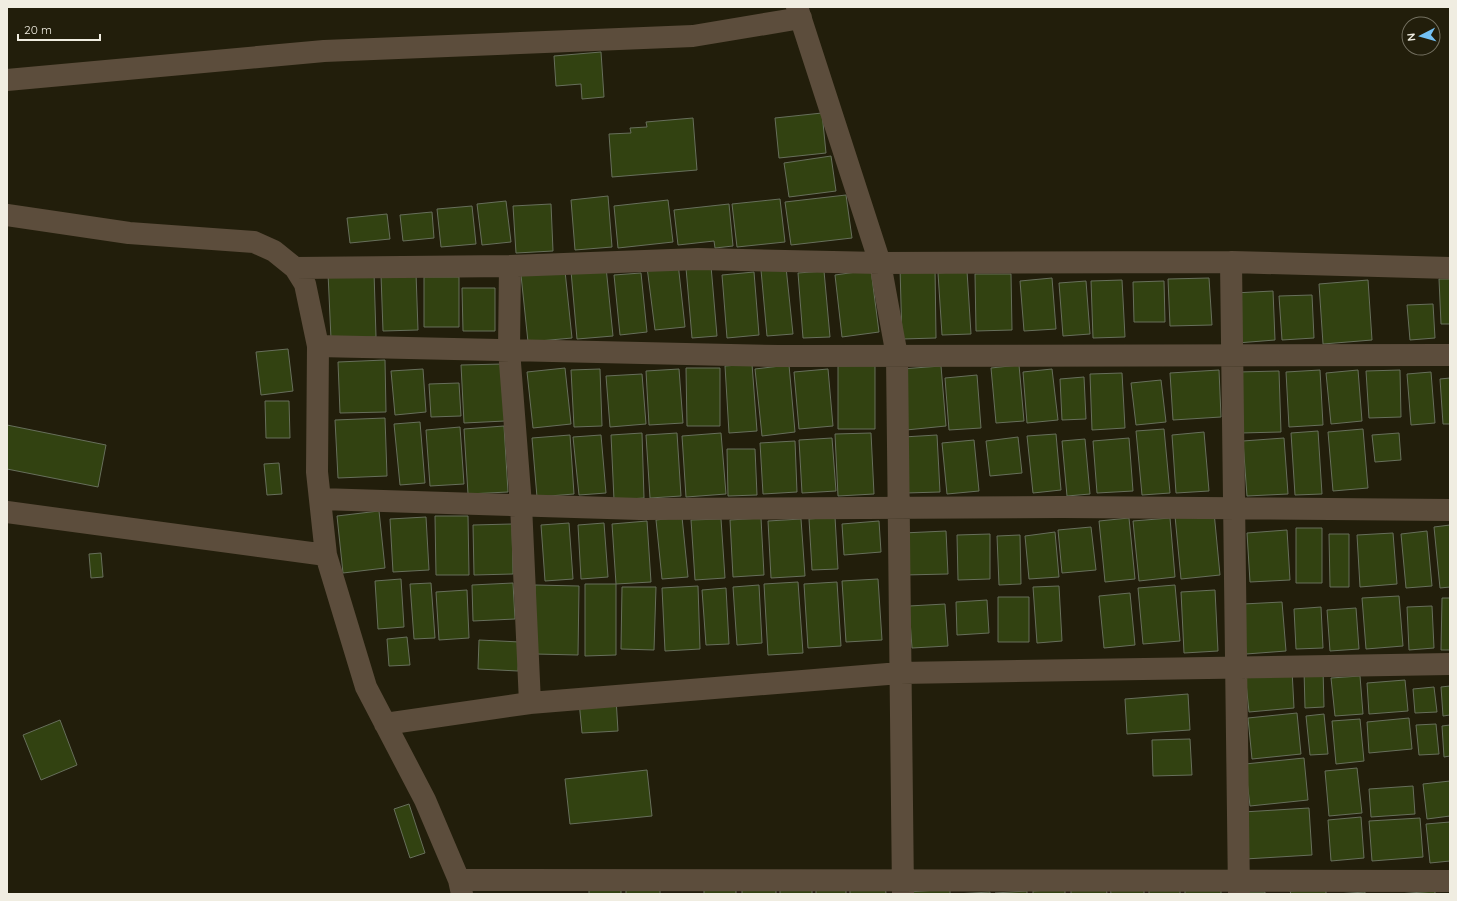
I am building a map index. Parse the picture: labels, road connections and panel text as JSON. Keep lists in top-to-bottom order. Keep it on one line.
{"scale_bar":"20 m","north":"left"}
